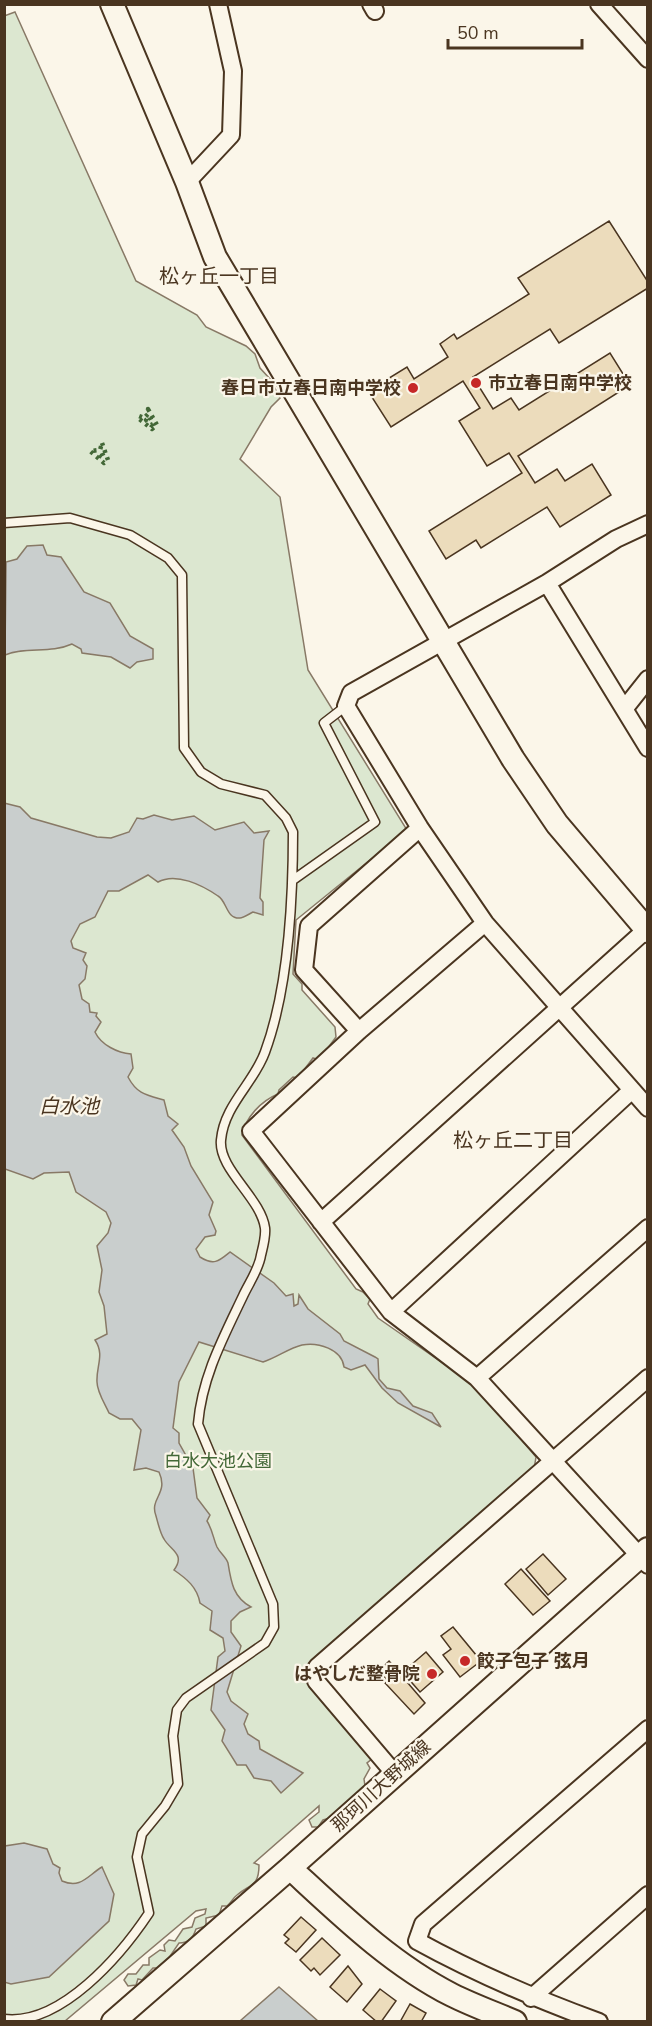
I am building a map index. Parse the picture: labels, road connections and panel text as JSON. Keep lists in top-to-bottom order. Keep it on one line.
{"streets":{"street":["那珂川大野城線"]},"districts":["松ヶ丘一丁目","松ヶ丘二丁目"],"water":["白水池"],"parks":["白水大池公園"],"places":["市立春日南中学校","春日市立春日南中学校","餃子包子 弦月","はやしだ整骨院"],"scale_bar":"50 m"}
